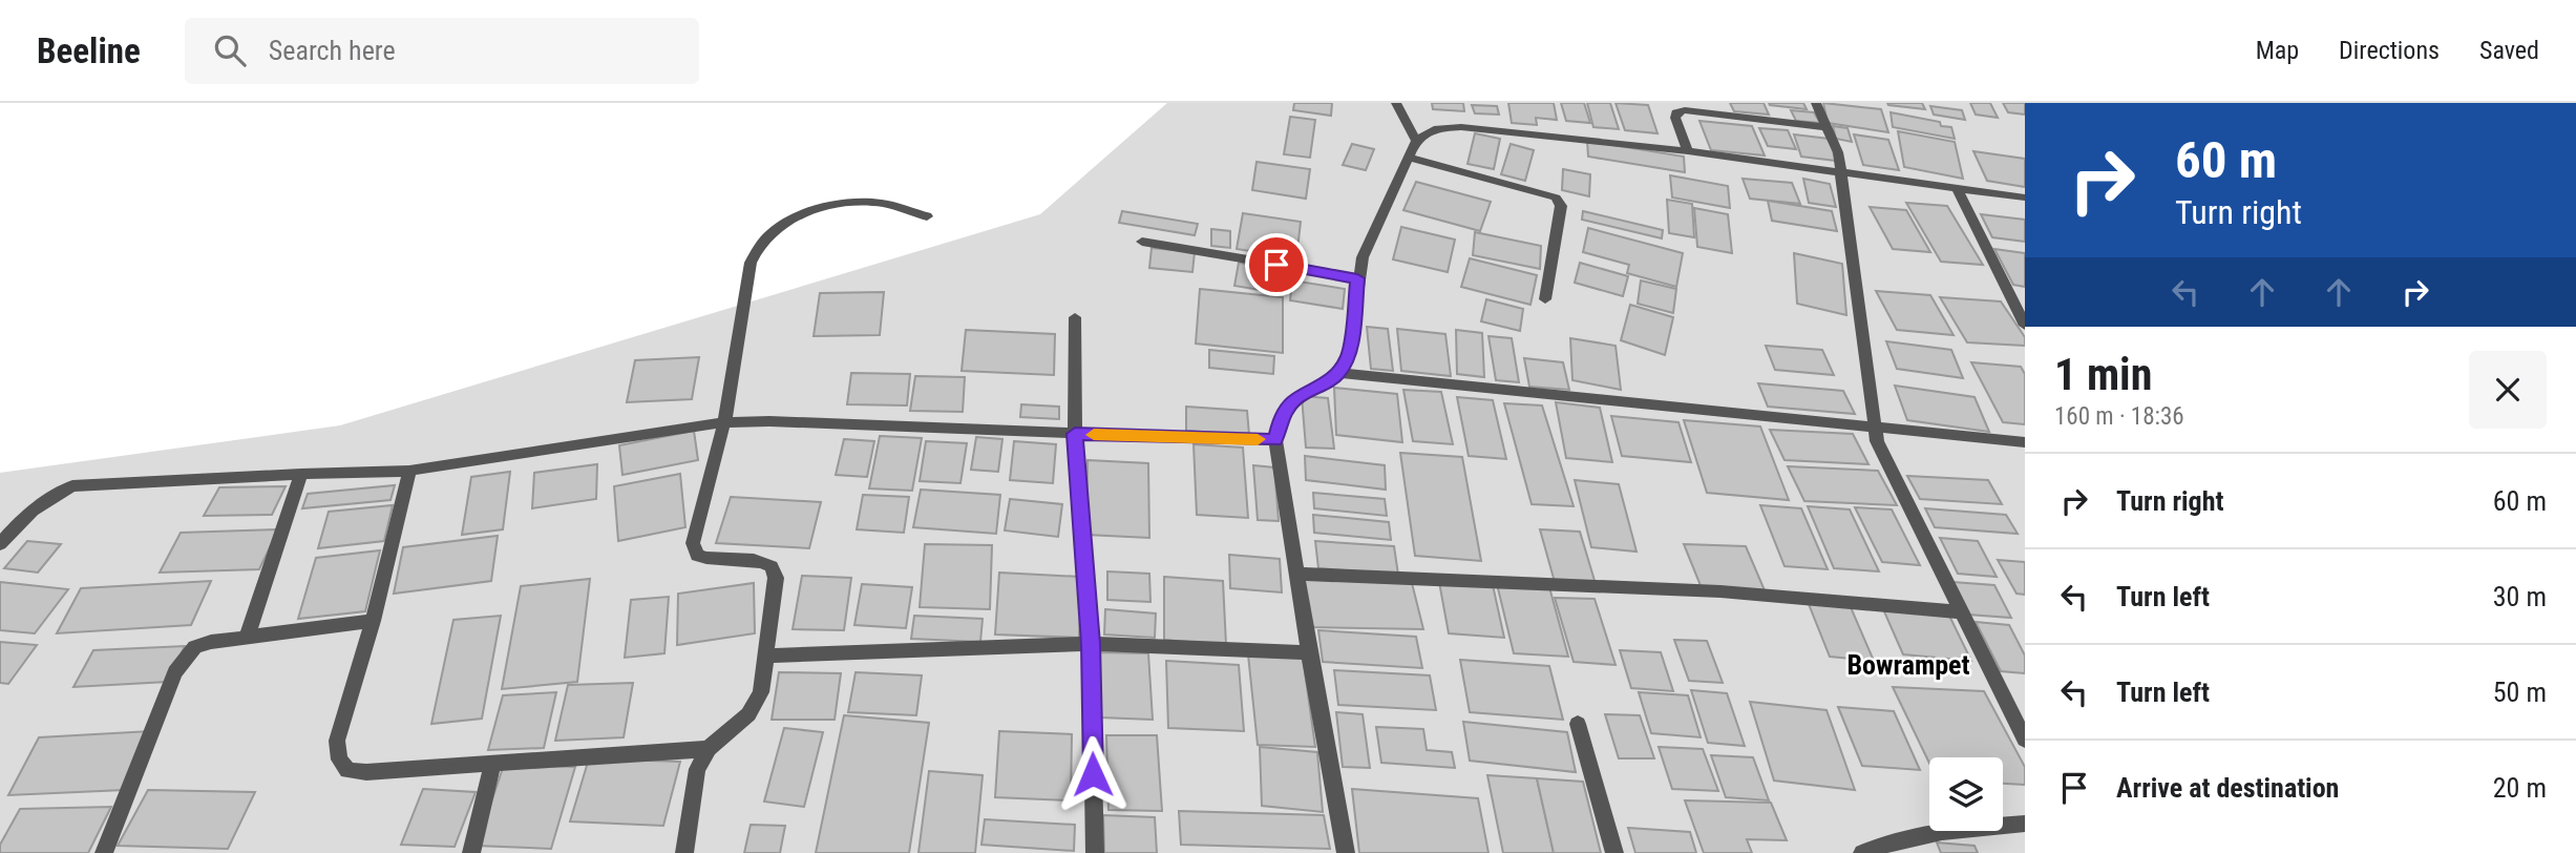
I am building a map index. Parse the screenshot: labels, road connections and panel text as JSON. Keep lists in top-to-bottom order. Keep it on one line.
{"districts":["Bowrampet"],"page":{"header":"Beeline","search":"Search here","nav":["Map","Directions","Saved"],"turn":["60 m","Turn right"],"heading":["1 min","160 m · 18:36"],"list":[{"name":"Turn right","value":"60 m"},{"name":"Turn left","value":"30 m"},{"name":"Turn left","value":"50 m"},{"name":"Arrive at destination","value":"20 m"}]}}
